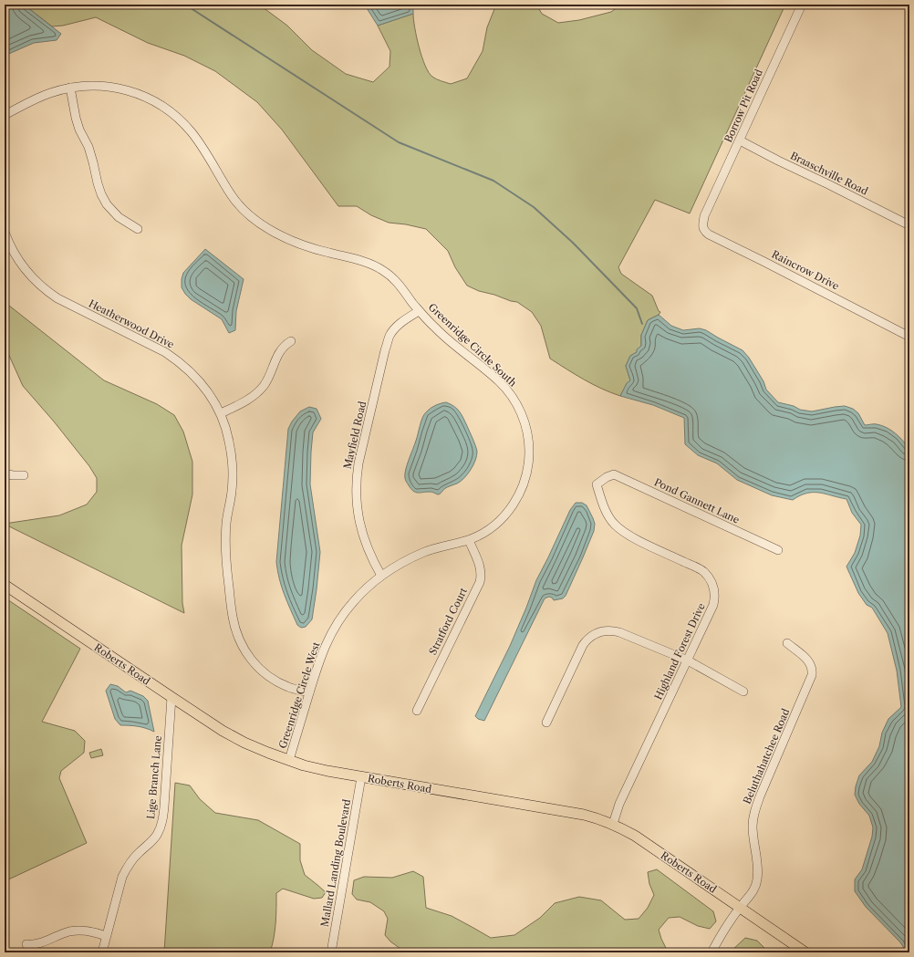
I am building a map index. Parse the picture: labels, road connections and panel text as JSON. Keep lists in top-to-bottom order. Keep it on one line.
{"streets":{"main road":["Roberts Road"],"street":["Borrow Pit Road","Braaschville Road","Raincrow Drive","Heatherwood Drive","Greenridge Circle South","Mayfield Road","Pond Gannett Lane","Stratford Court","Highland Forest Drive","Greenridge Circle West","Beluthahatchee Road","Lige Branch Lane","Mallard Landing Boulevard"]},"crossings":[["Borrow Pit Road","Braaschville Road"],["Borrow Pit Road","Raincrow Drive"],["Heatherwood Drive","Greenridge Circle West"],["Greenridge Circle South","Mayfield Road"],["Greenridge Circle South","Stratford Court"],["Greenridge Circle South","Greenridge Circle West"],["Mayfield Road","Greenridge Circle West"],["Pond Gannett Lane","Highland Forest Drive"],["Stratford Court","Greenridge Circle West"],["Highland Forest Drive","Roberts Road"],["Roberts Road","Greenridge Circle West"],["Roberts Road","Beluthahatchee Road"],["Roberts Road","Lige Branch Lane"],["Roberts Road","Mallard Landing Boulevard"]]}
